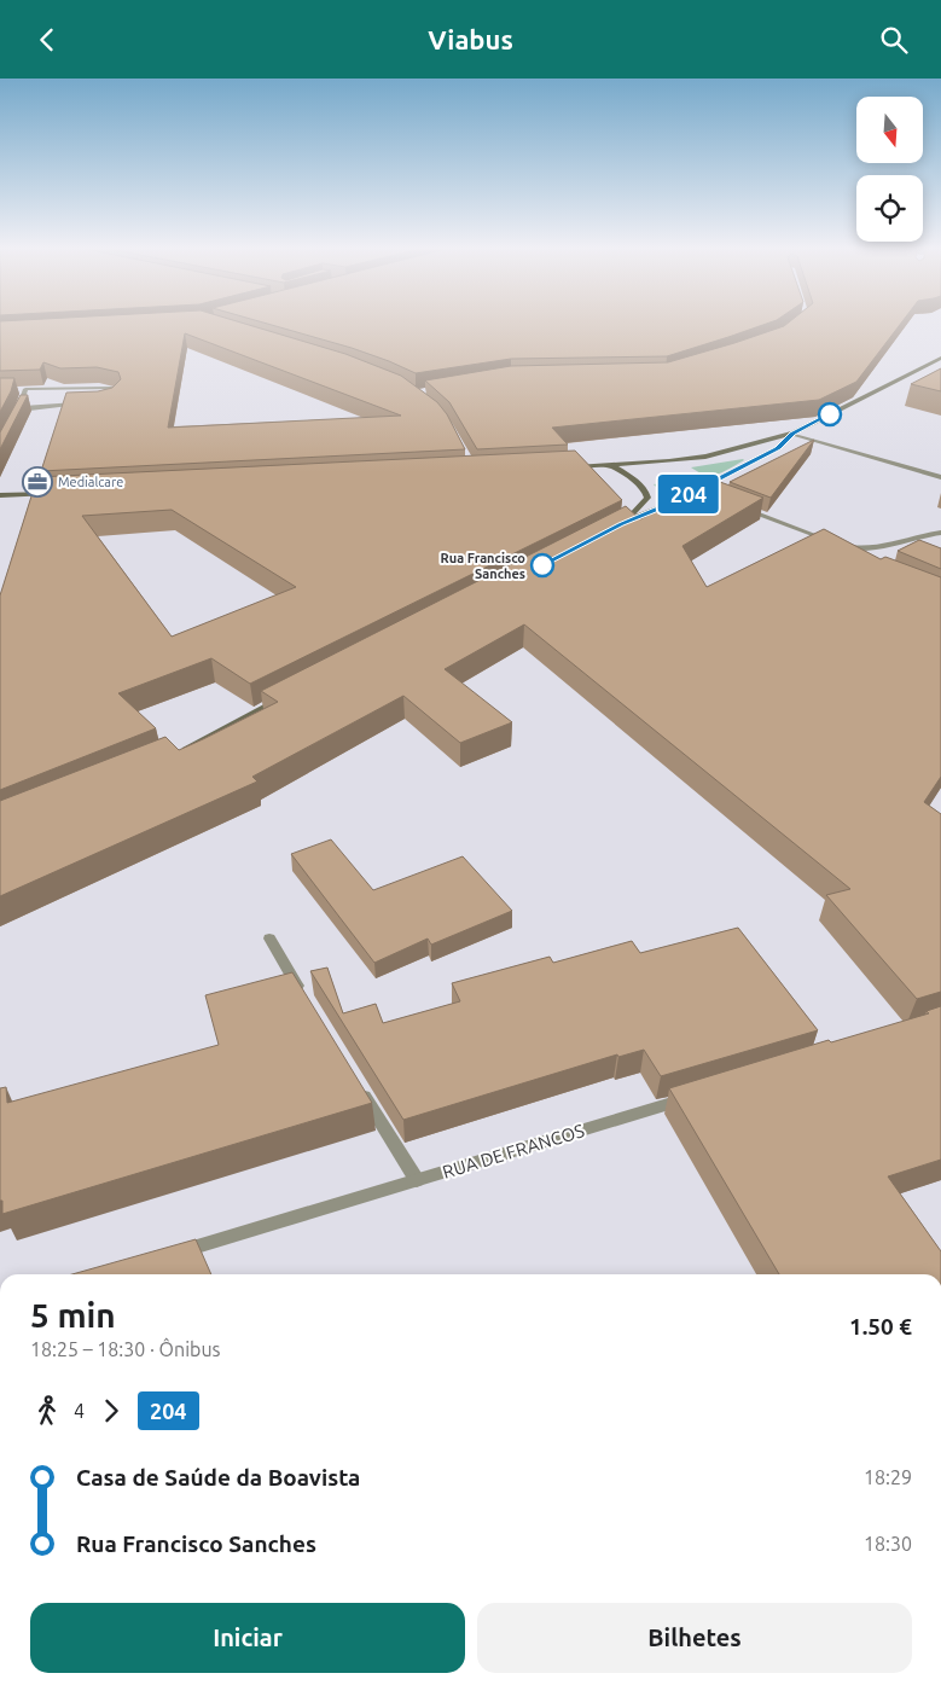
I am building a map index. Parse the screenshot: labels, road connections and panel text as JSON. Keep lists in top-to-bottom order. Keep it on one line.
{"streets":{"street":["RUA DE FRANCOS"]},"places":{"office":["Medialcare"],"other":["Rua Francisco Sanches"]},"lines":["bus line 204"],"north":"bottom","page":{"header":"Viabus","on_map":"204","heading":["5 min","18:25 – 18:30 · Ônibus","1.50 €"],"legs":["4","204"],"list":[{"name":"Casa de Saúde da Boavista","value":"18:29"},{"name":"Rua Francisco Sanches","value":"18:30"}],"buttons":["Iniciar","Bilhetes"]}}
